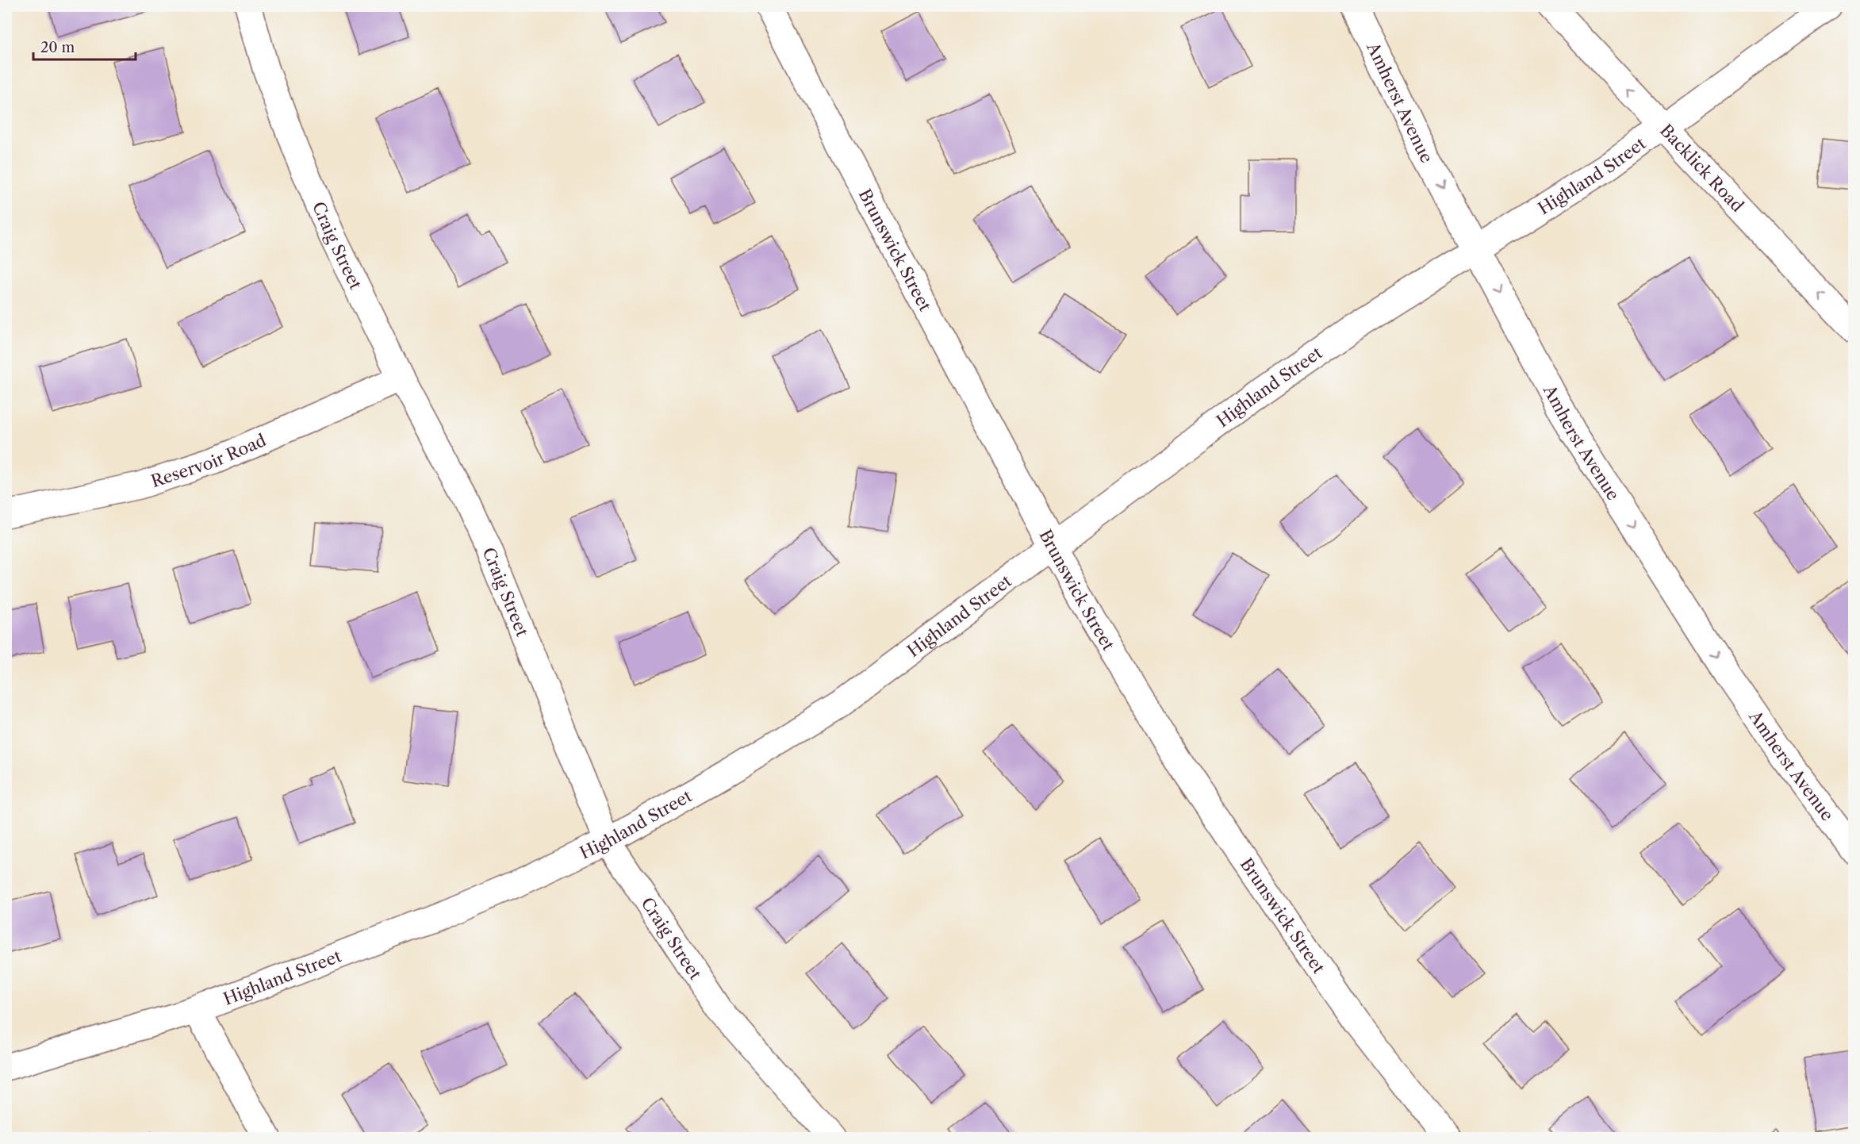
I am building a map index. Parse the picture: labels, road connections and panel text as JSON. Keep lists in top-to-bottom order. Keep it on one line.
{"streets":{"street":["Amherst Avenue","Backlick Road","Highland Street","Craig Street","Brunswick Street","Reservoir Road"]},"crossings":[["Amherst Avenue","Highland Street"],["Backlick Road","Highland Street"],["Highland Street","Craig Street"],["Highland Street","Brunswick Street"],["Craig Street","Reservoir Road"]],"one_way":["Amherst Avenue","Backlick Road"],"scale_bar":"20 m"}
